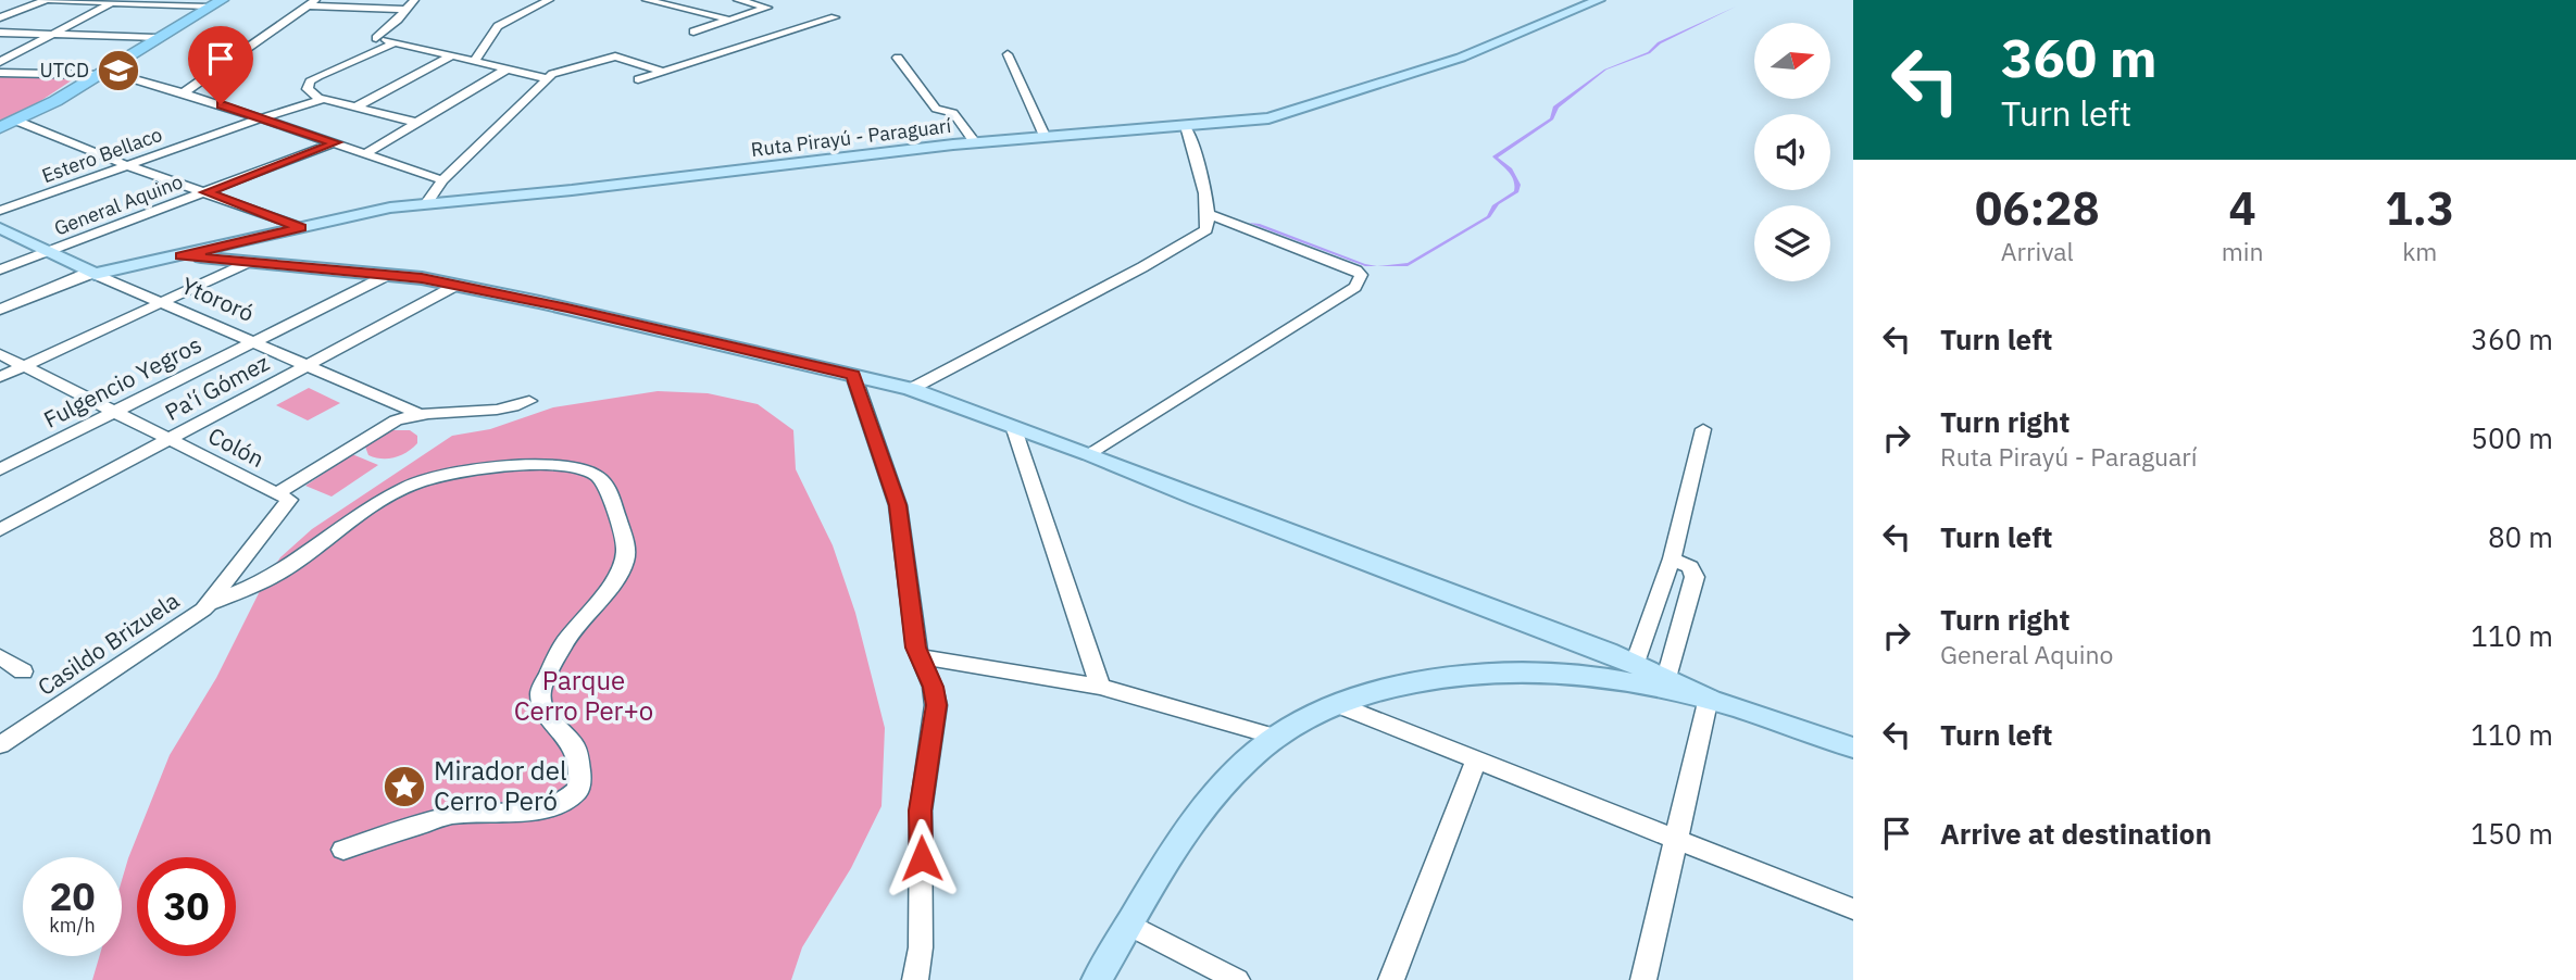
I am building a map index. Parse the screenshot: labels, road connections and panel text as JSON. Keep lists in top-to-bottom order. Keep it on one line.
{"streets":{"main road":["Ruta Pirayú - Paraguarí","Ytororó"],"street":["Estero Bellaco","General Aquino","Fulgencio Yegros","Pa'í Gómez","Colón","Casildo Brizuela"]},"crossings":[["Ruta Pirayú - Paraguarí","Ytororó"],["General Aquino","Ytororó"],["Ytororó","Fulgencio Yegros"],["Ytororó","Pa'í Gómez"],["Ytororó","Casildo Brizuela"],["Fulgencio Yegros","Colón"],["Pa'í Gómez","Colón"],["Colón","Casildo Brizuela"]],"parks":["Parque Cerro Per+o"],"places":{"school or university":["UTCD"],"place":["Mirador del Cerro Peró"]},"north":"right","page":{"turn":["360 m","Turn left"],"eta":["06:28","Arrival","4","min","1.3","km"],"list":[{"name":"Turn left","value":"360 m"},{"name":"Turn right","note":"Ruta Pirayú - Paraguarí","value":"500 m"},{"name":"Turn left","value":"80 m"},{"name":"Turn right","note":"General Aquino","value":"110 m"},{"name":"Turn left","value":"110 m"},{"name":"Arrive at destination","value":"150 m"}],"speed":"20 km/h","limit":"30"}}
